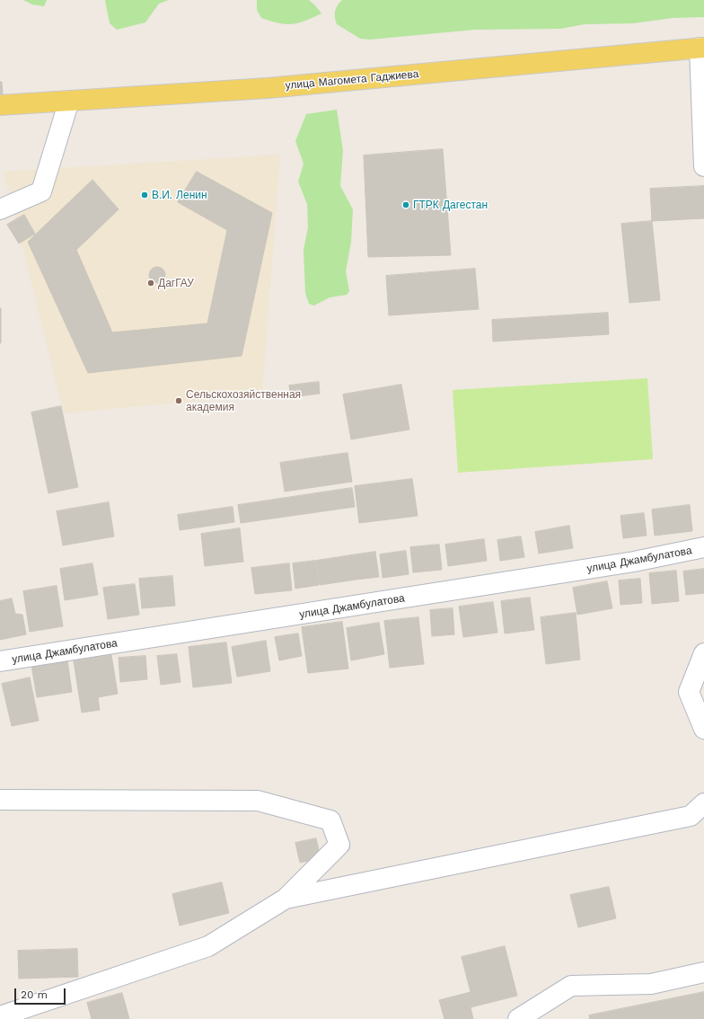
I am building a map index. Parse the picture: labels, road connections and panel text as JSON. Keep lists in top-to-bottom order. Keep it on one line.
{"streets":{"main road":["улица Магомета Гаджиева"],"street":["улица Джамбулатова"]},"places":["В.И. Ленин","ГТРК Дагестан","ДагГАУ","Сельскохозяйственная академия"],"scale_bar":"20 m"}
